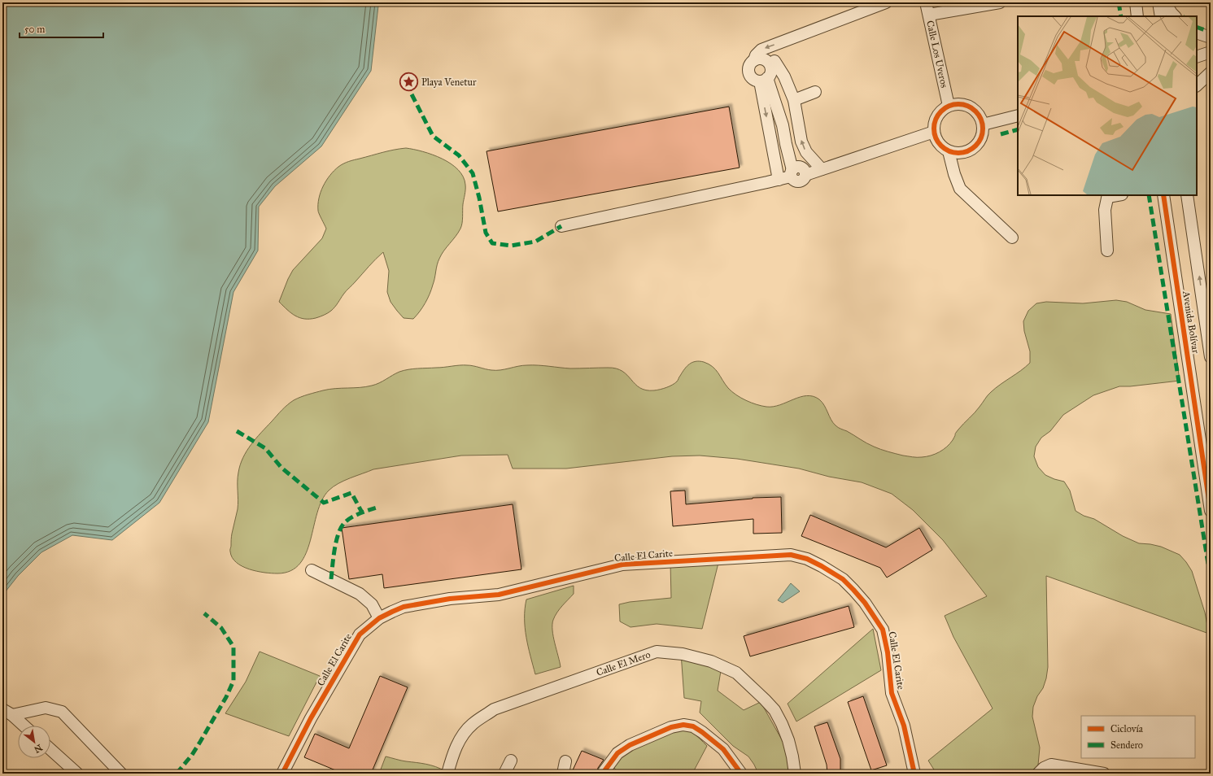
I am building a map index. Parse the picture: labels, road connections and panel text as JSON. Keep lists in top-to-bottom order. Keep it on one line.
{"streets":{"street":["Calle Los Uveros","Avenida Bolívar","Calle El Carite","Calle El Mero"]},"places":{"place":["Playa Venetur"]},"legend":["Ciclovía","Sendero"],"scale_bar":"50 m","north":"bottom right"}
